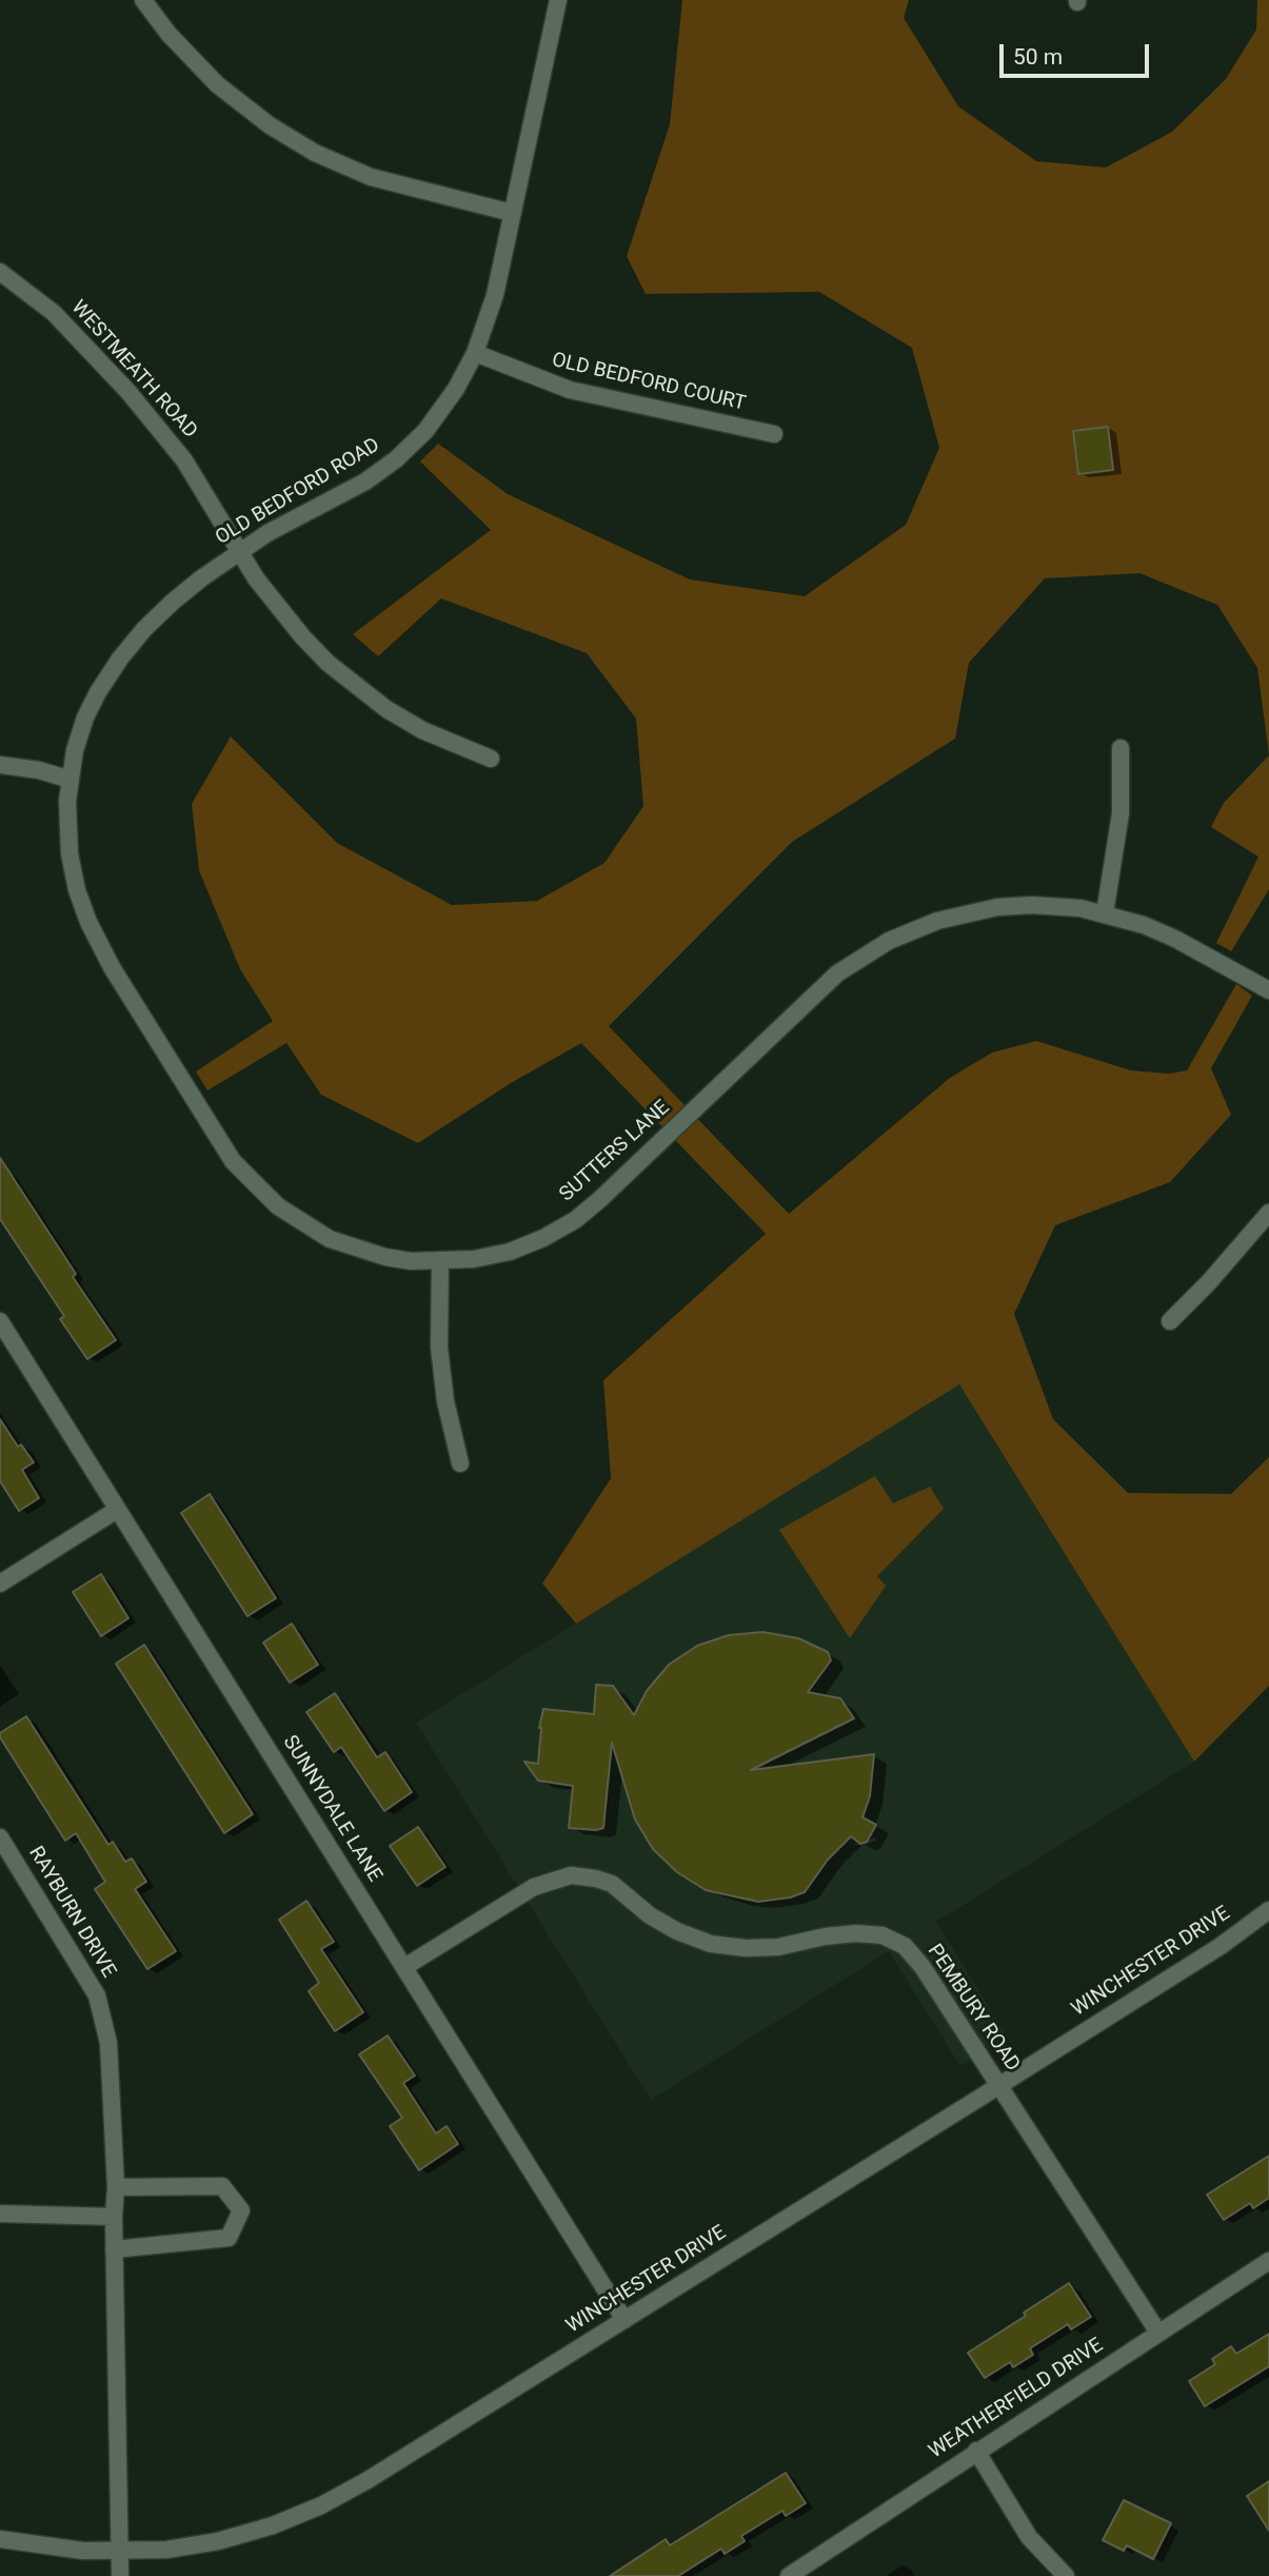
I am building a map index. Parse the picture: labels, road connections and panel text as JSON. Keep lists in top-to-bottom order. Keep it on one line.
{"streets":{"street":["WESTMEATH ROAD","OLD BEDFORD COURT","OLD BEDFORD ROAD","SUTTERS LANE","SUNNYDALE LANE","RAYBURN DRIVE","WINCHESTER DRIVE","PEMBURY ROAD","WEATHERFIELD DRIVE"]},"crossings":[["WESTMEATH ROAD","OLD BEDFORD ROAD"],["OLD BEDFORD COURT","OLD BEDFORD ROAD"],["OLD BEDFORD ROAD","SUTTERS LANE"],["SUNNYDALE LANE","WINCHESTER DRIVE"],["SUNNYDALE LANE","PEMBURY ROAD"],["RAYBURN DRIVE","WINCHESTER DRIVE"],["WINCHESTER DRIVE","PEMBURY ROAD"],["PEMBURY ROAD","WEATHERFIELD DRIVE"]],"scale_bar":"50 m"}
